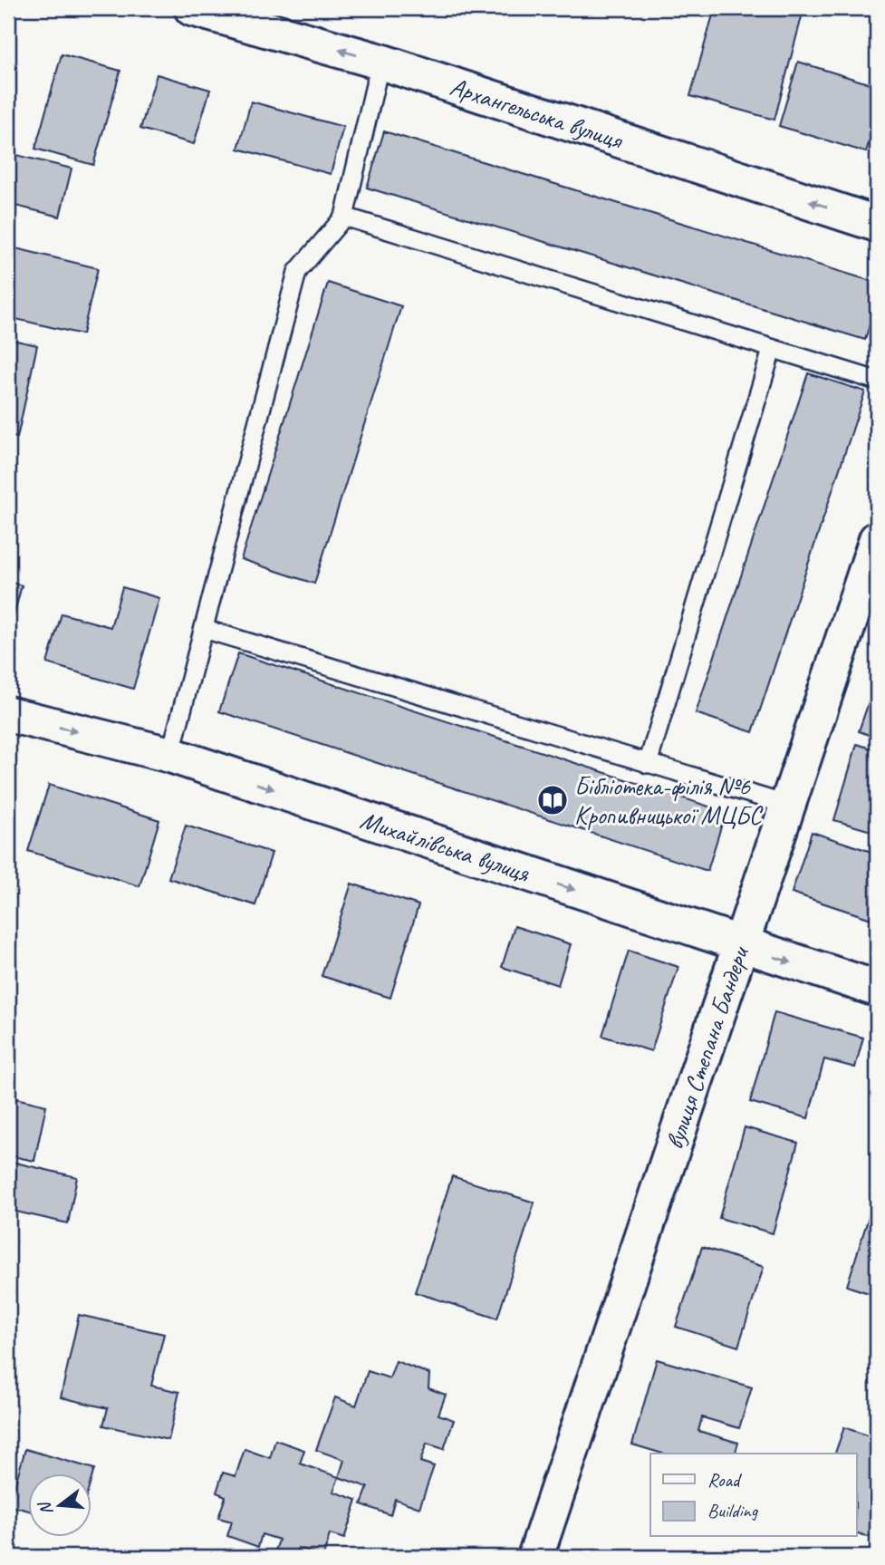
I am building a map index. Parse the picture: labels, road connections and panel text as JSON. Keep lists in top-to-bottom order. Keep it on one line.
{"streets":{"street":["Архангельська вулиця","Михайлівська вулиця","вулиця Степана Бандери"]},"crossings":[["Михайлівська вулиця","вулиця Степана Бандери"]],"one_way":["Архангельська вулиця","Михайлівська вулиця"],"places":{"library":["Бібліотека-філія №6 Кропивницької МЦБС"]},"legend":["Road","Building"],"north":"left"}
